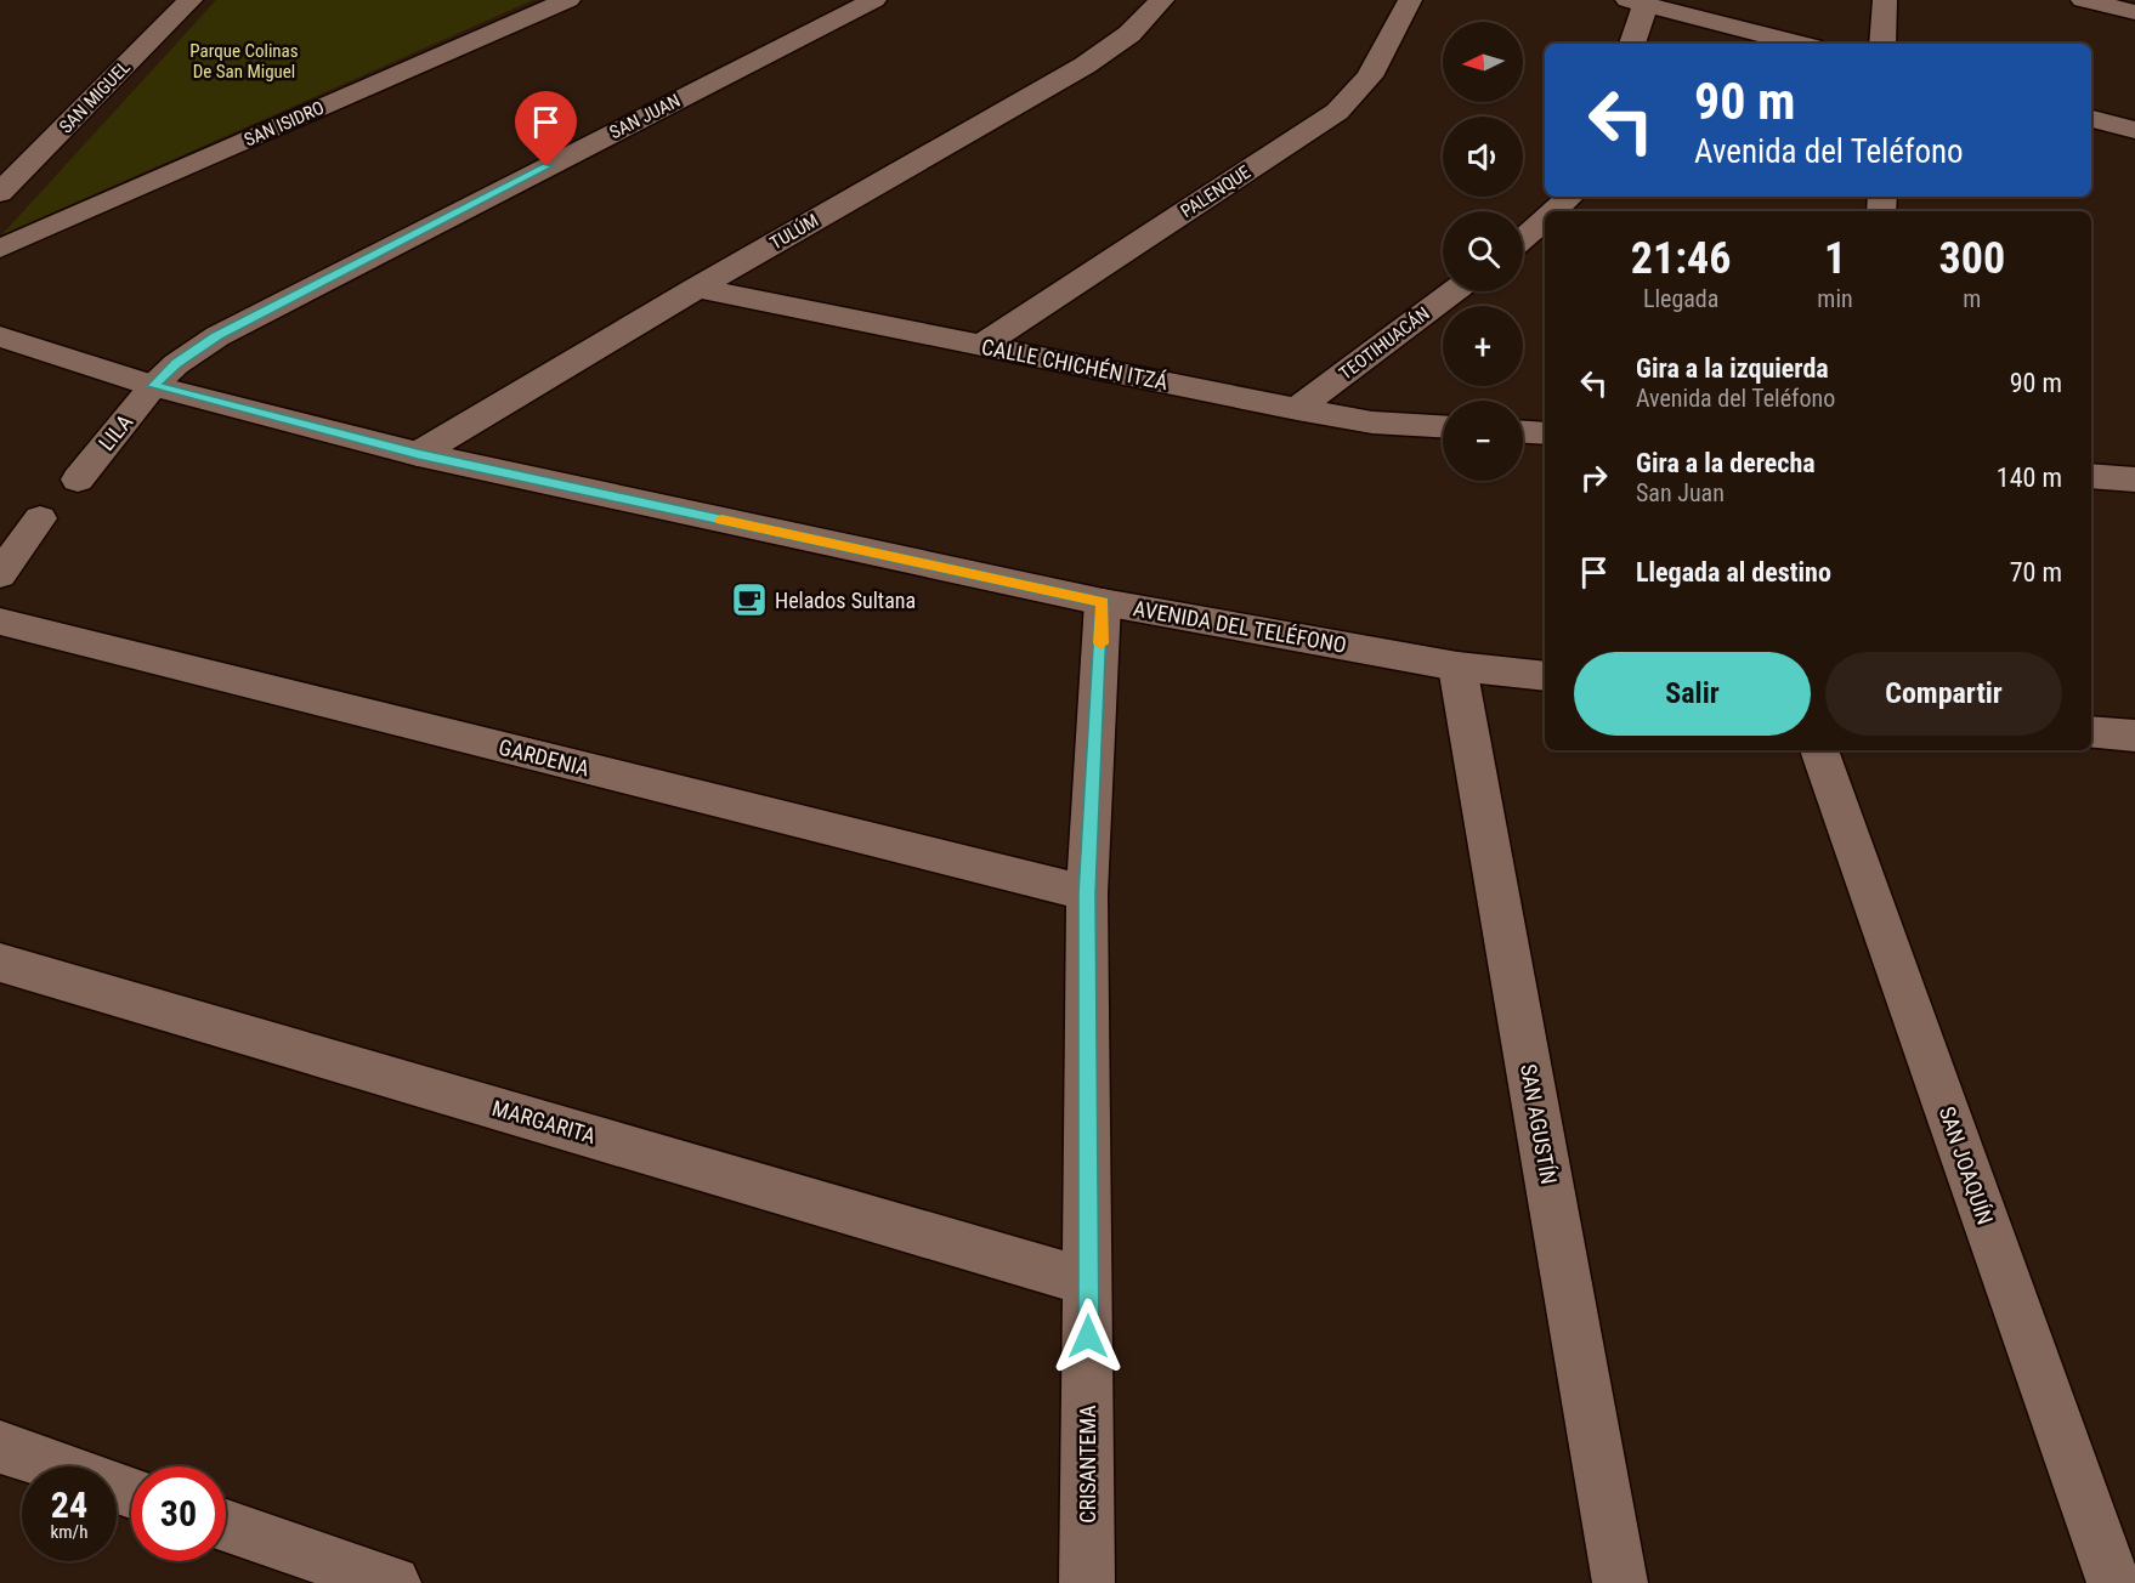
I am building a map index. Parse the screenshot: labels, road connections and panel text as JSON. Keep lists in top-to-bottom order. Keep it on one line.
{"streets":{"street":["SAN MIGUEL","SAN JUAN","SAN ISIDRO","PALENQUE","TULÚM","TEOTIHUACÁN","CALLE CHICHÉN ITZÁ","LILA","AVENIDA DEL TELÉFONO","GARDENIA","MARGARITA","SAN AGUSTÍN","SAN JOAQUÍN","CRISANTEMA"]},"crossings":[["SAN JUAN","LILA"],["SAN JUAN","AVENIDA DEL TELÉFONO"],["PALENQUE","CALLE CHICHÉN ITZÁ"],["TULÚM","CALLE CHICHÉN ITZÁ"],["TULÚM","AVENIDA DEL TELÉFONO"],["TEOTIHUACÁN","CALLE CHICHÉN ITZÁ"],["LILA","AVENIDA DEL TELÉFONO"],["AVENIDA DEL TELÉFONO","SAN AGUSTÍN"],["AVENIDA DEL TELÉFONO","CRISANTEMA"],["GARDENIA","CRISANTEMA"],["MARGARITA","CRISANTEMA"]],"parks":["Parque Colinas De San Miguel"],"places":{"cafe":["Helados Sultana"]},"north":"left","page":{"map_buttons":["+","−"],"turn":["90 m","Avenida del Teléfono"],"eta":["21:46","Llegada","1","min","300","m"],"list":[{"name":"Gira a la izquierda","note":"Avenida del Teléfono","value":"90 m"},{"name":"Gira a la derecha","note":"San Juan","value":"140 m"},{"name":"Llegada al destino","value":"70 m"}],"buttons":["Salir","Compartir"],"speed":"24 km/h","limit":"30"}}
